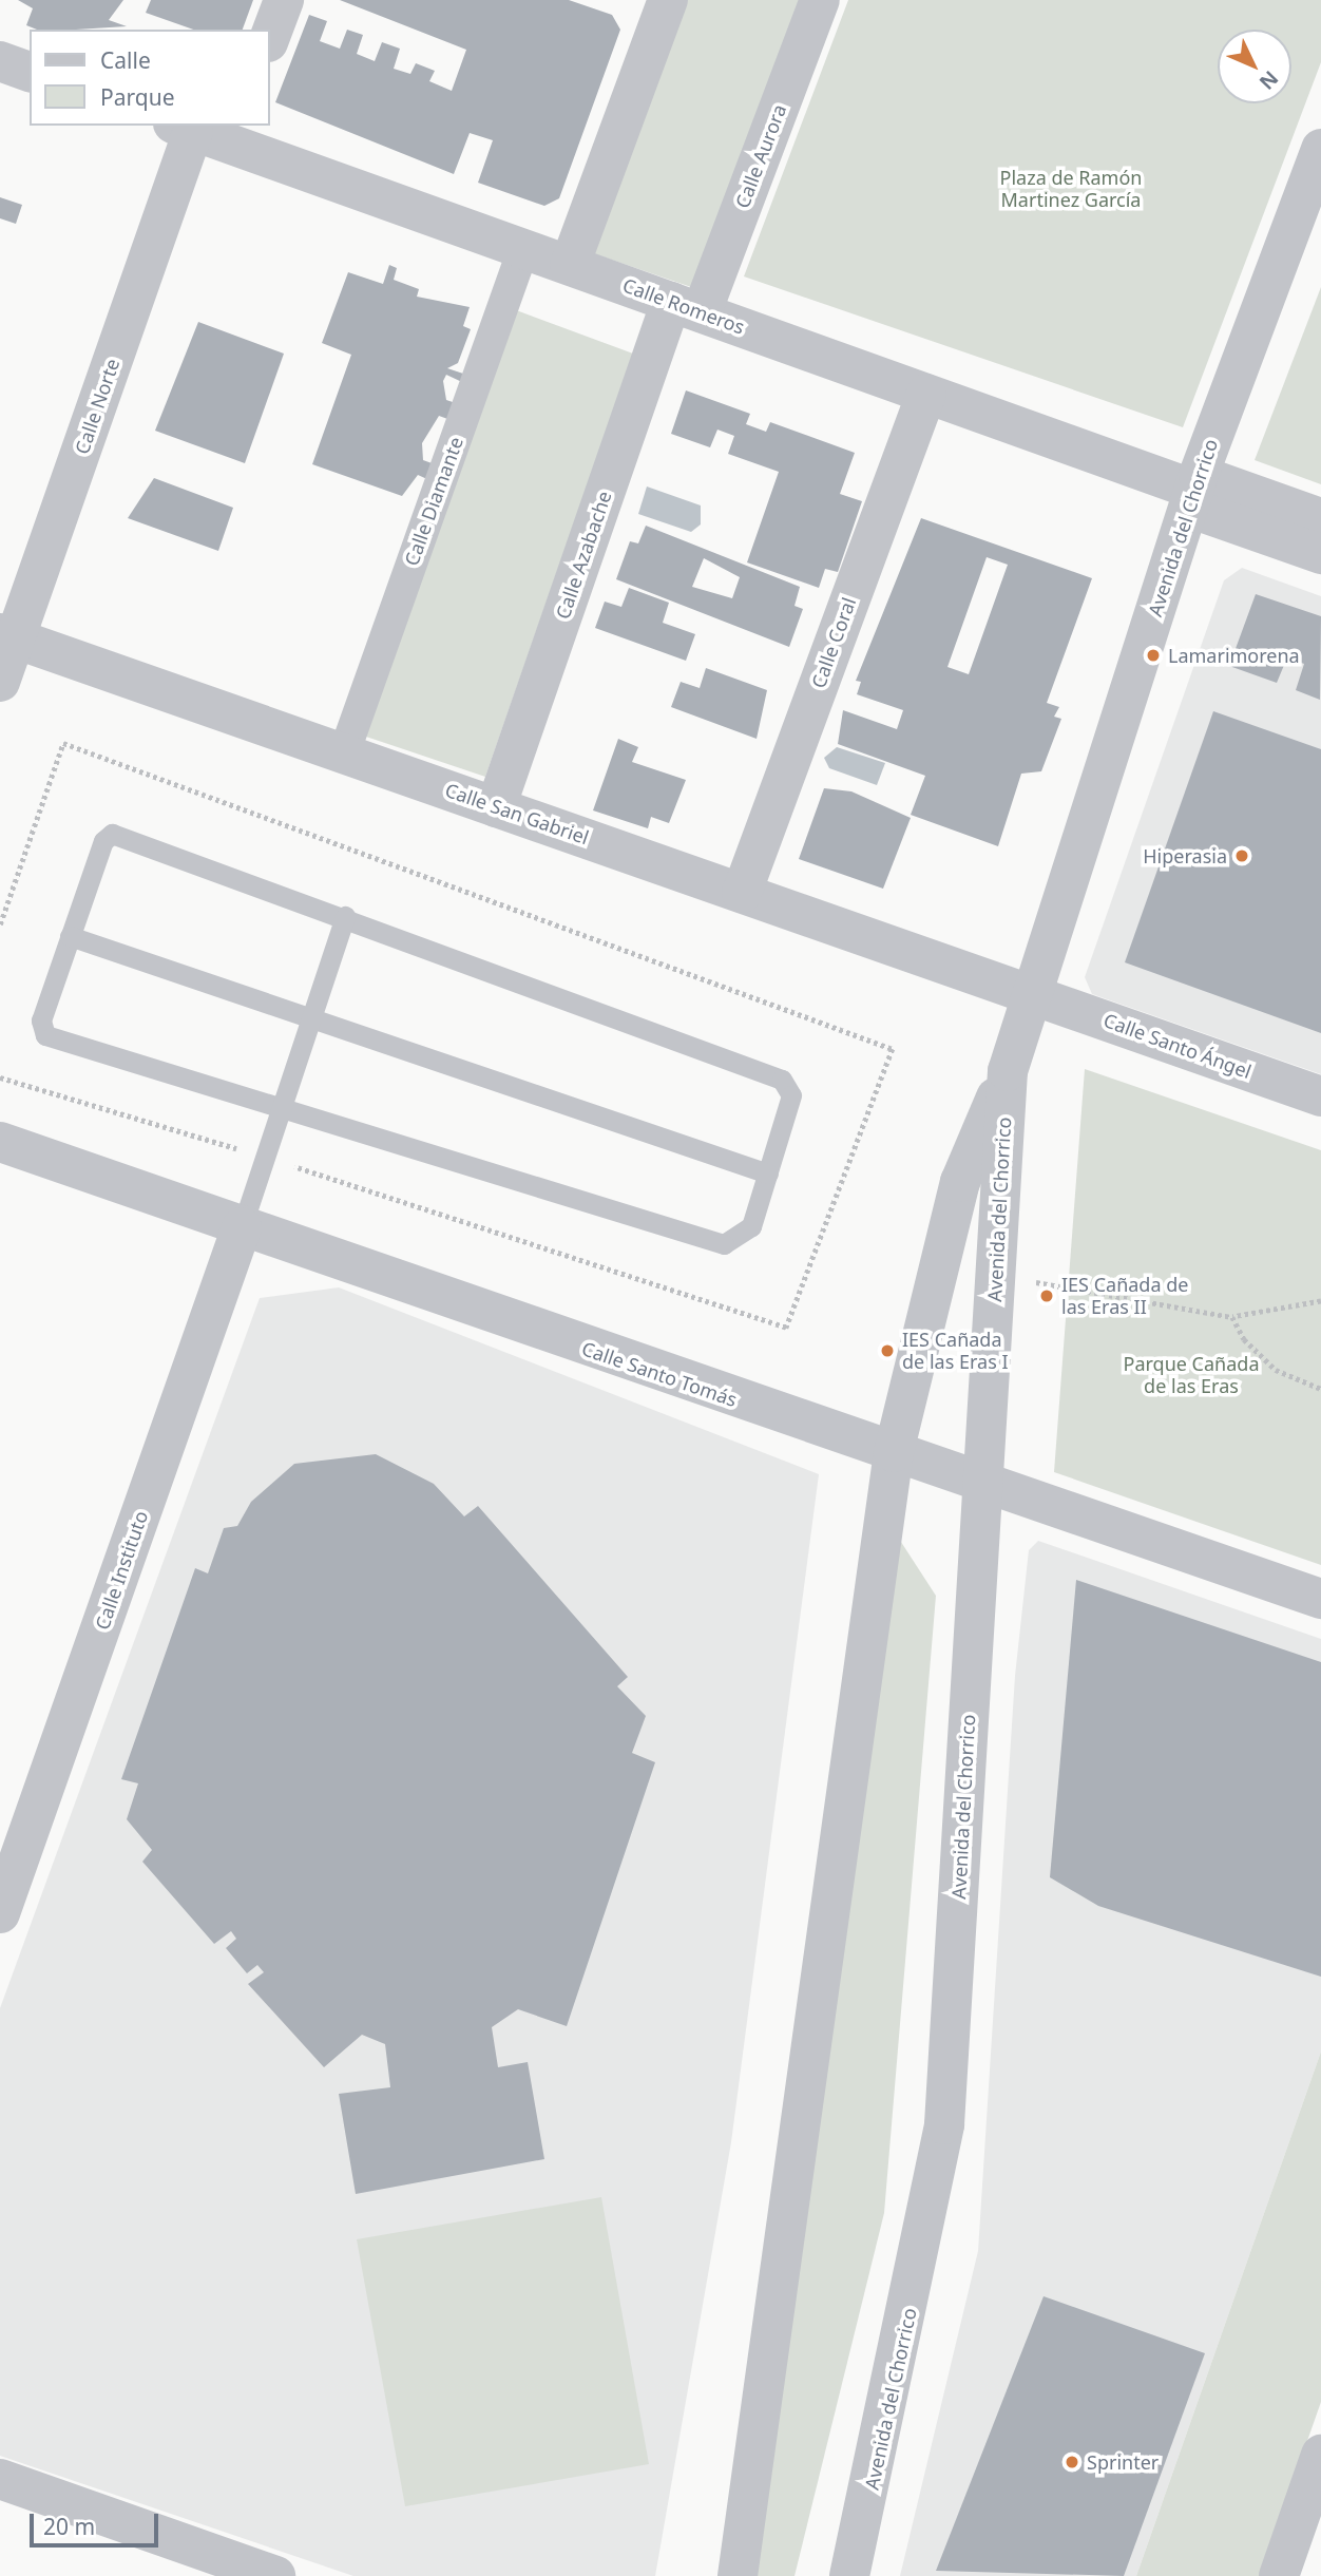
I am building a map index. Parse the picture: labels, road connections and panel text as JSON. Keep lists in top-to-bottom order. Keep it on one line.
{"streets":{"street":["Calle Aurora","Calle Romeros","Calle Norte","Calle Diamante","Avenida del Chorrico","Calle Azabache","Calle Coral","Calle San Gabriel","Calle Santo Ángel","Calle Santo Tomás","Calle Instituto"]},"crossings":[["Calle Aurora","Calle Romeros"],["Calle Aurora","Calle Azabache"],["Calle Romeros","Calle Norte"],["Calle Romeros","Calle Diamante"],["Calle Romeros","Avenida del Chorrico"],["Calle Romeros","Calle Azabache"],["Calle Romeros","Calle Coral"],["Calle Norte","Calle San Gabriel"],["Calle Diamante","Calle San Gabriel"],["Avenida del Chorrico","Calle San Gabriel"],["Avenida del Chorrico","Calle Santo Ángel"],["Avenida del Chorrico","Calle Santo Tomás"],["Calle Azabache","Calle San Gabriel"],["Calle Coral","Calle San Gabriel"],["Calle San Gabriel","Calle Santo Ángel"],["Calle Santo Tomás","Calle Instituto"]],"parks":["Plaza de Ramón Martinez García","Parque Cañada de las Eras"],"places":["Lamarimorena","Hiperasia","IES Cañada de las Eras II","IES Cañada de las Eras I","Sprinter"],"legend":["Calle","Parque"],"scale_bar":"20 m","north":"bottom right"}
